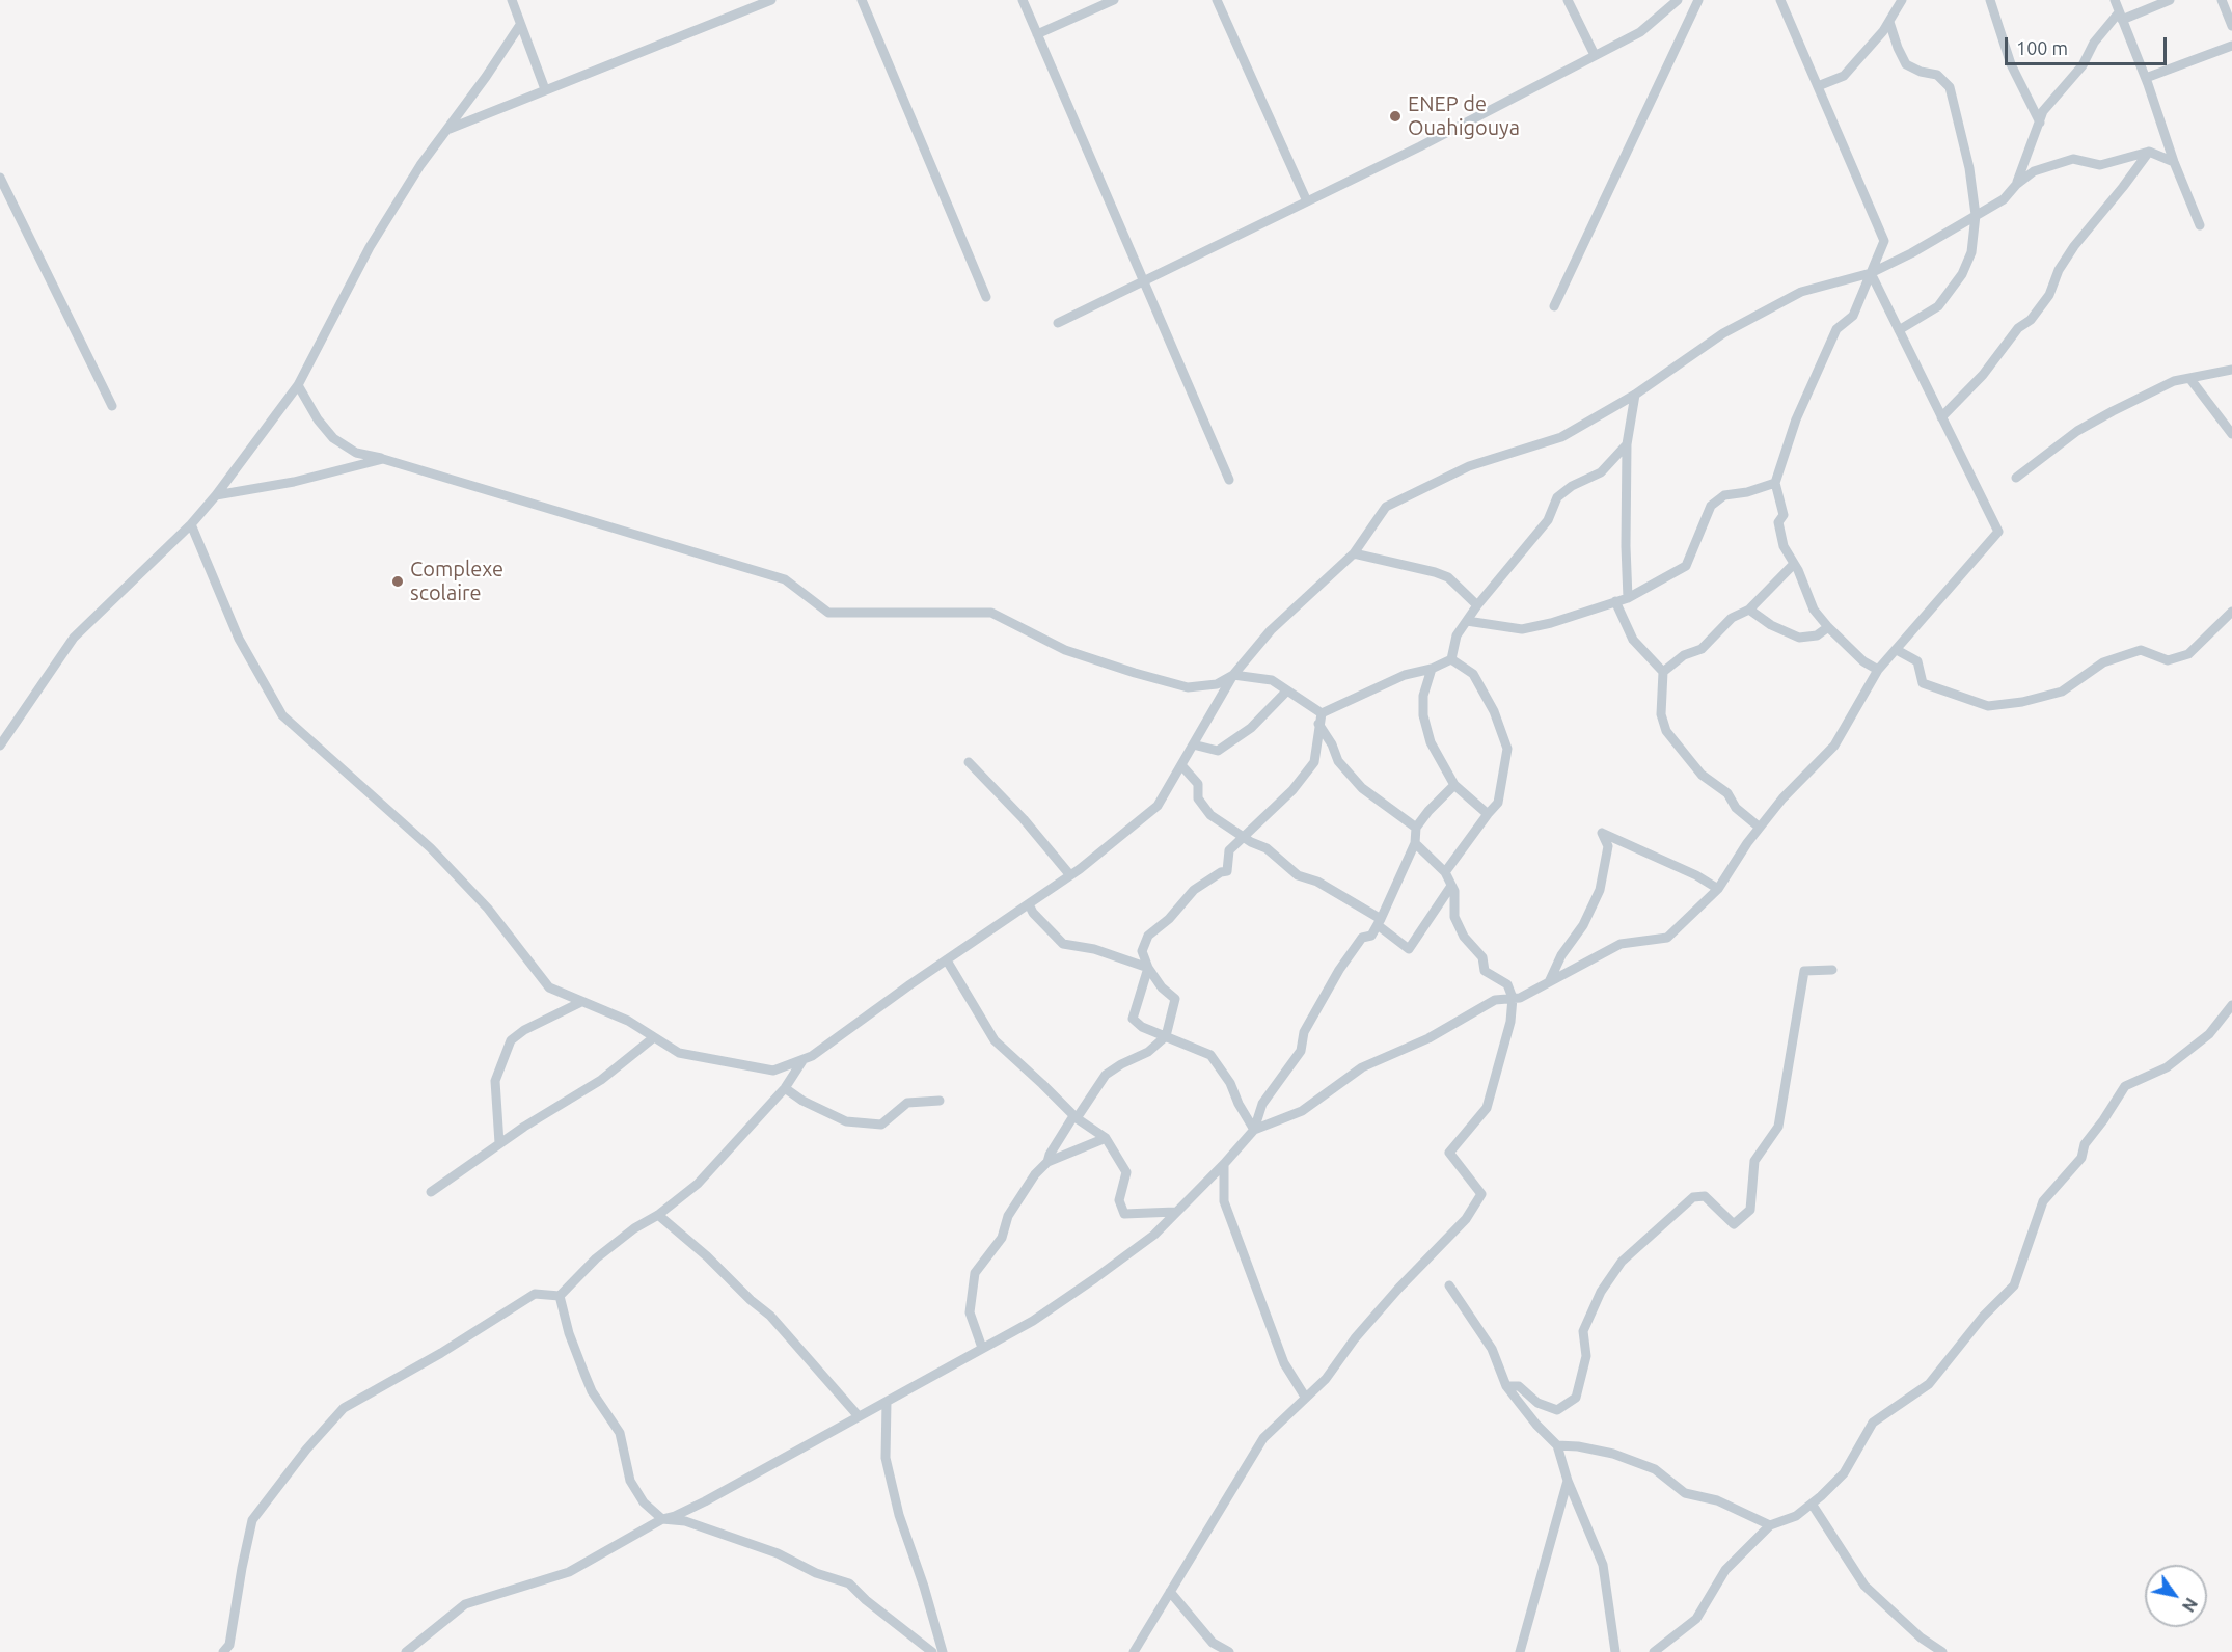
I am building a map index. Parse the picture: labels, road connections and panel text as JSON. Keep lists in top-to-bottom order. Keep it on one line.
{"places":["ENEP de Ouahigouya","Complexe scolaire"],"scale_bar":"100 m","north":"bottom right"}
